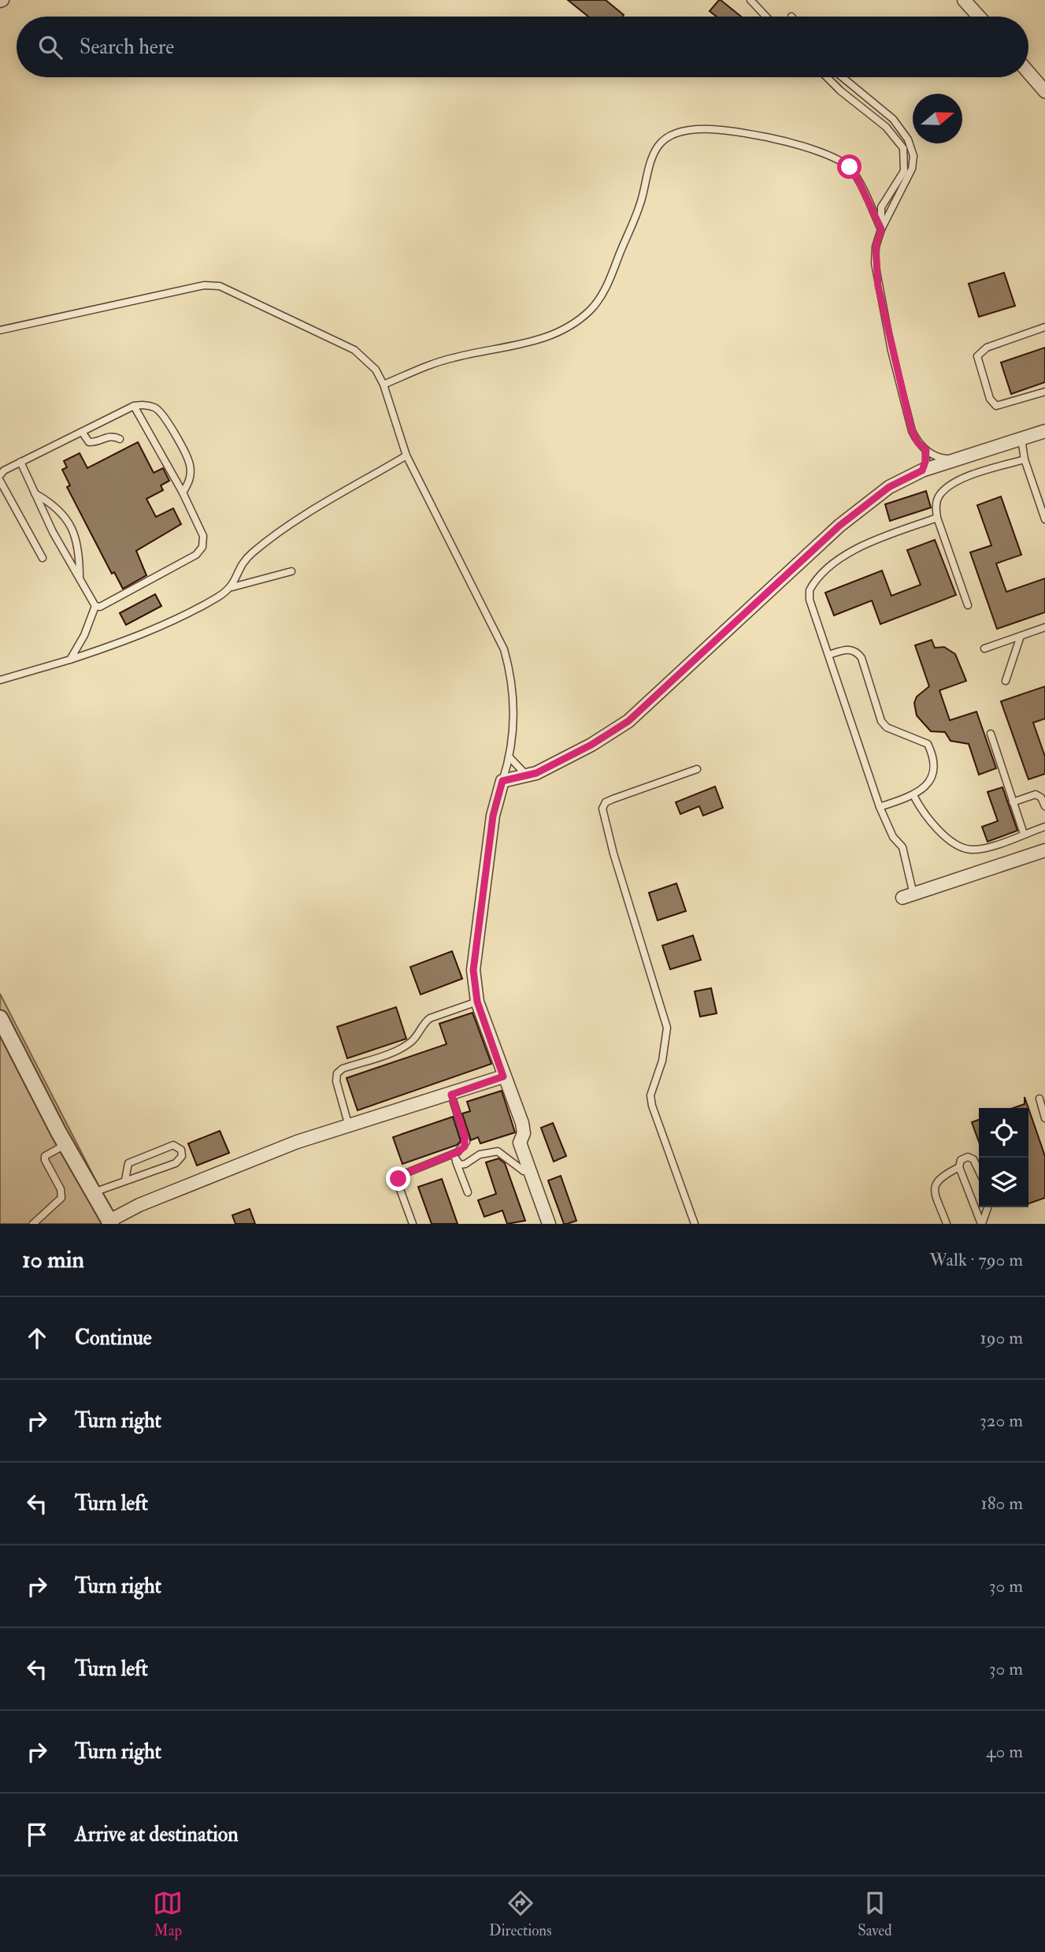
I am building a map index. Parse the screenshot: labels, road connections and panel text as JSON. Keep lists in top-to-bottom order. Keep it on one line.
{"north":"right","page":{"search":"Search here","heading":["10 min","Walk · 790 m"],"list":[["Continue","190 m"],["Turn right","320 m"],["Turn left","180 m"],["Turn right","30 m"],["Turn left","30 m"],["Turn right","40 m"],"Arrive at destination"],"nav":["Map","Directions","Saved"]}}
